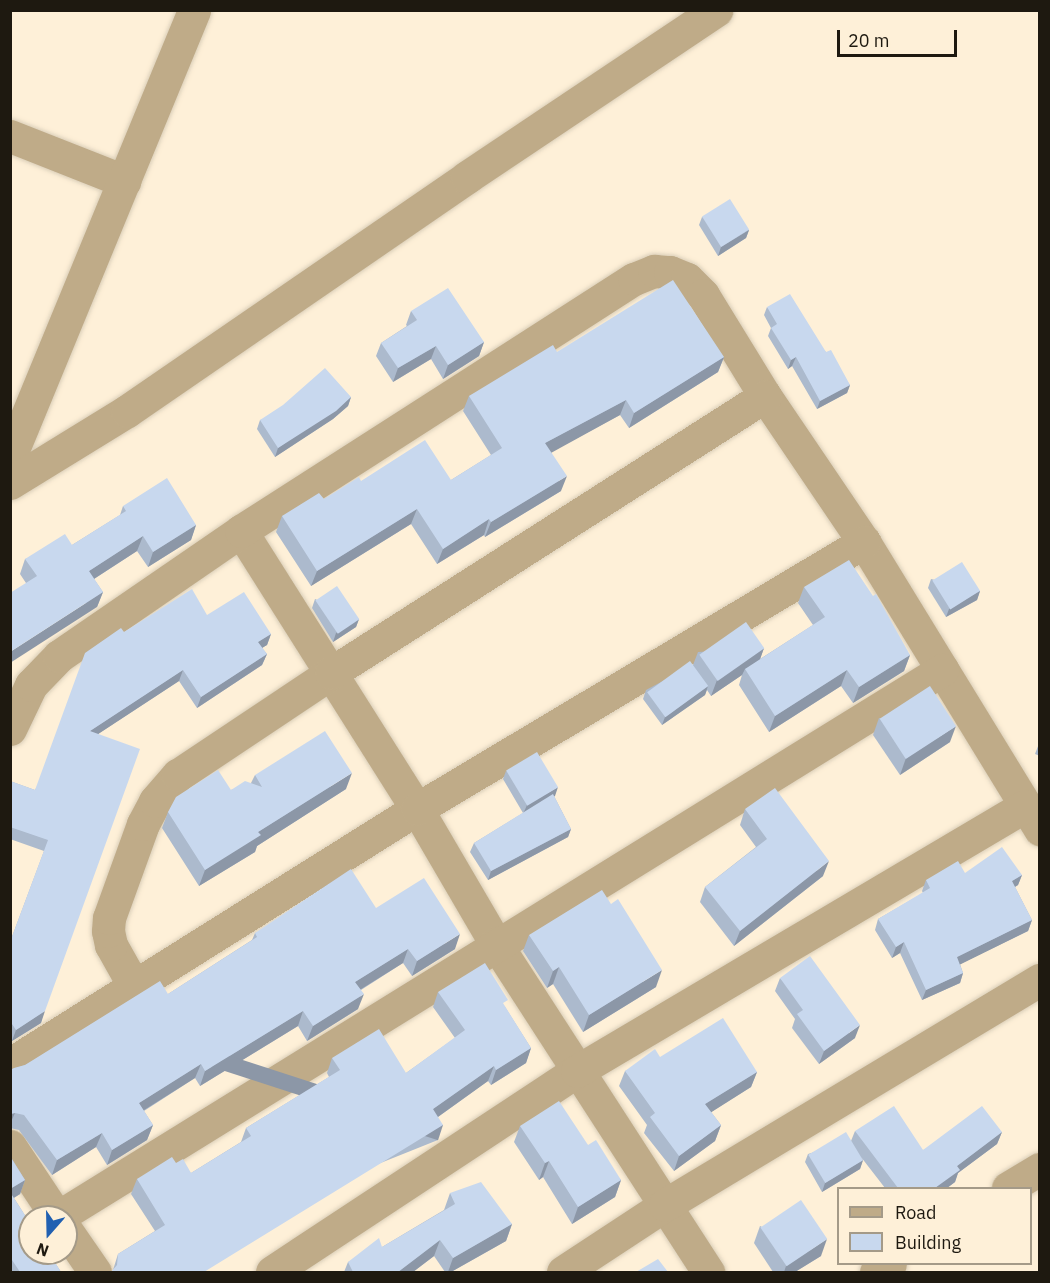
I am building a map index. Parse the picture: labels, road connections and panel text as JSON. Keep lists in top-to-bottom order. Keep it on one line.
{"legend":["Road","Building"],"scale_bar":"20 m","north":"bottom"}
